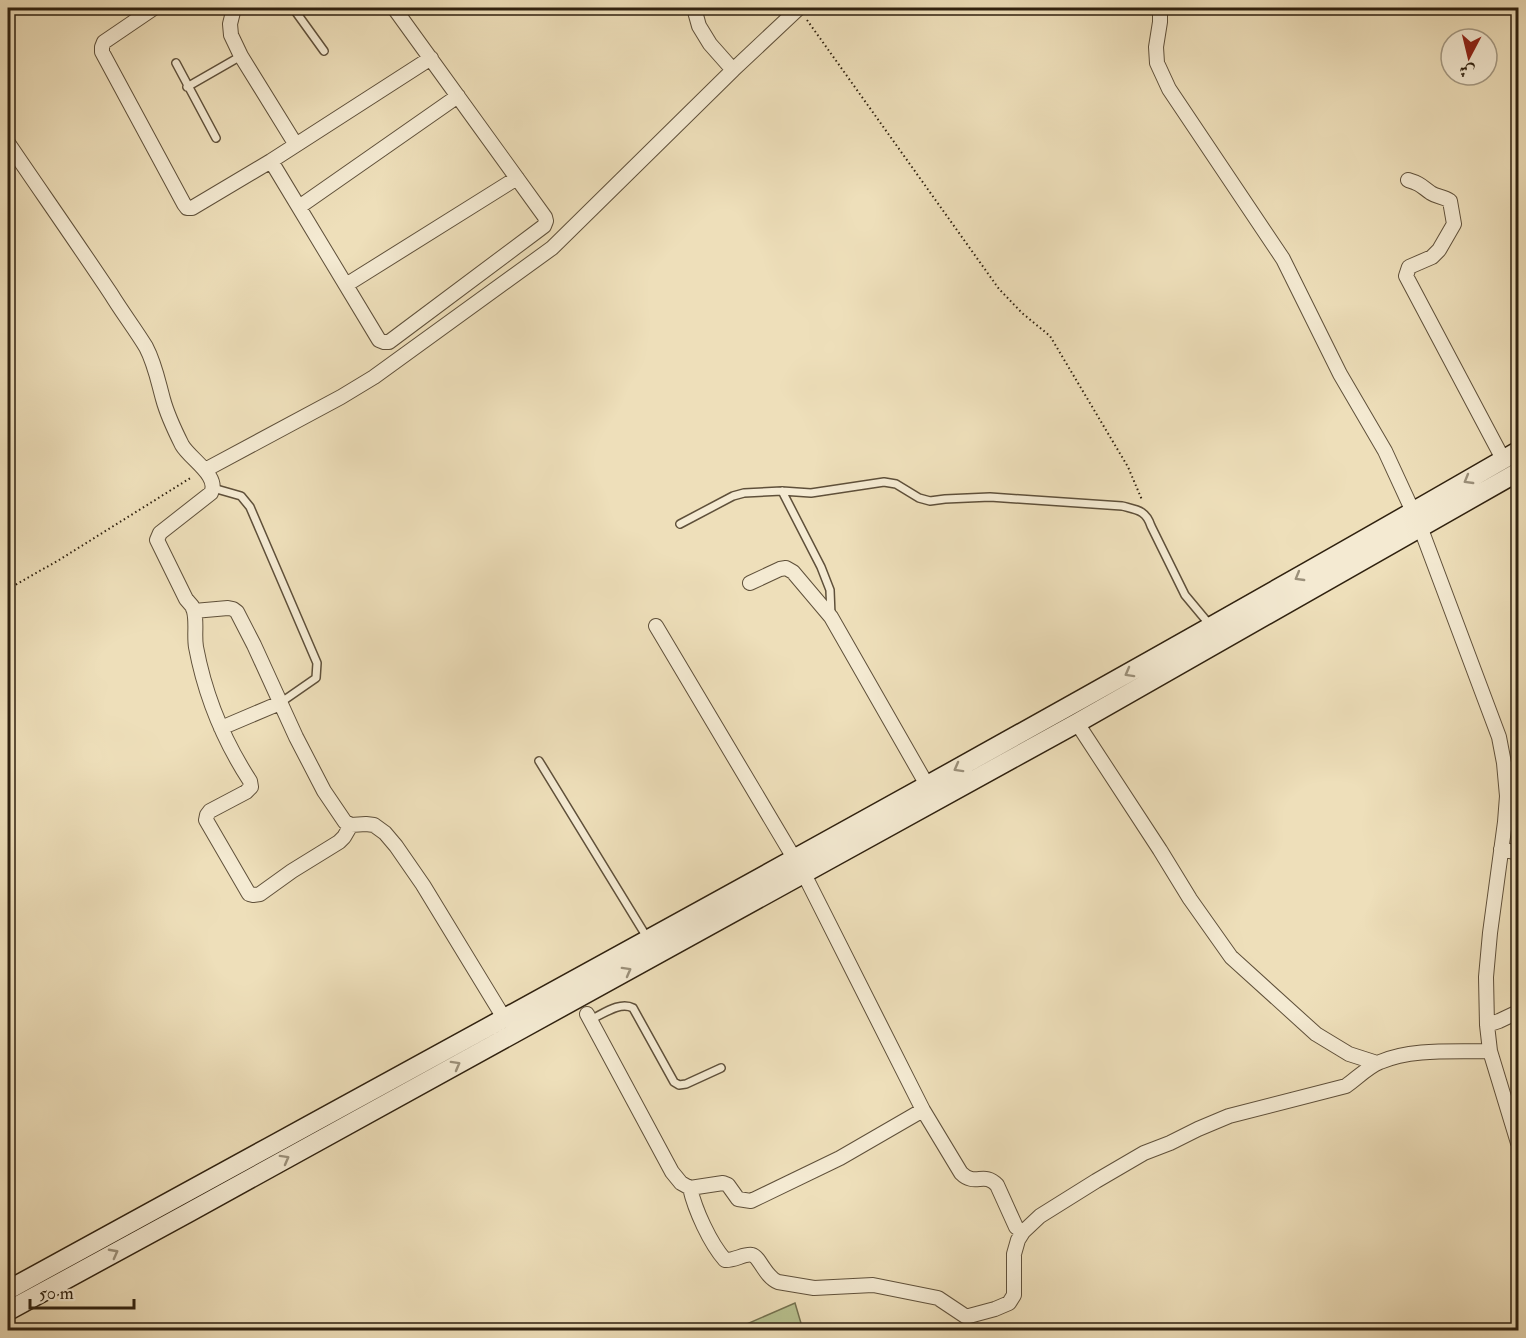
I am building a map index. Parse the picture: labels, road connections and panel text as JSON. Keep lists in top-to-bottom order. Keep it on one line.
{"scale_bar":"50 m","north":"bottom"}
